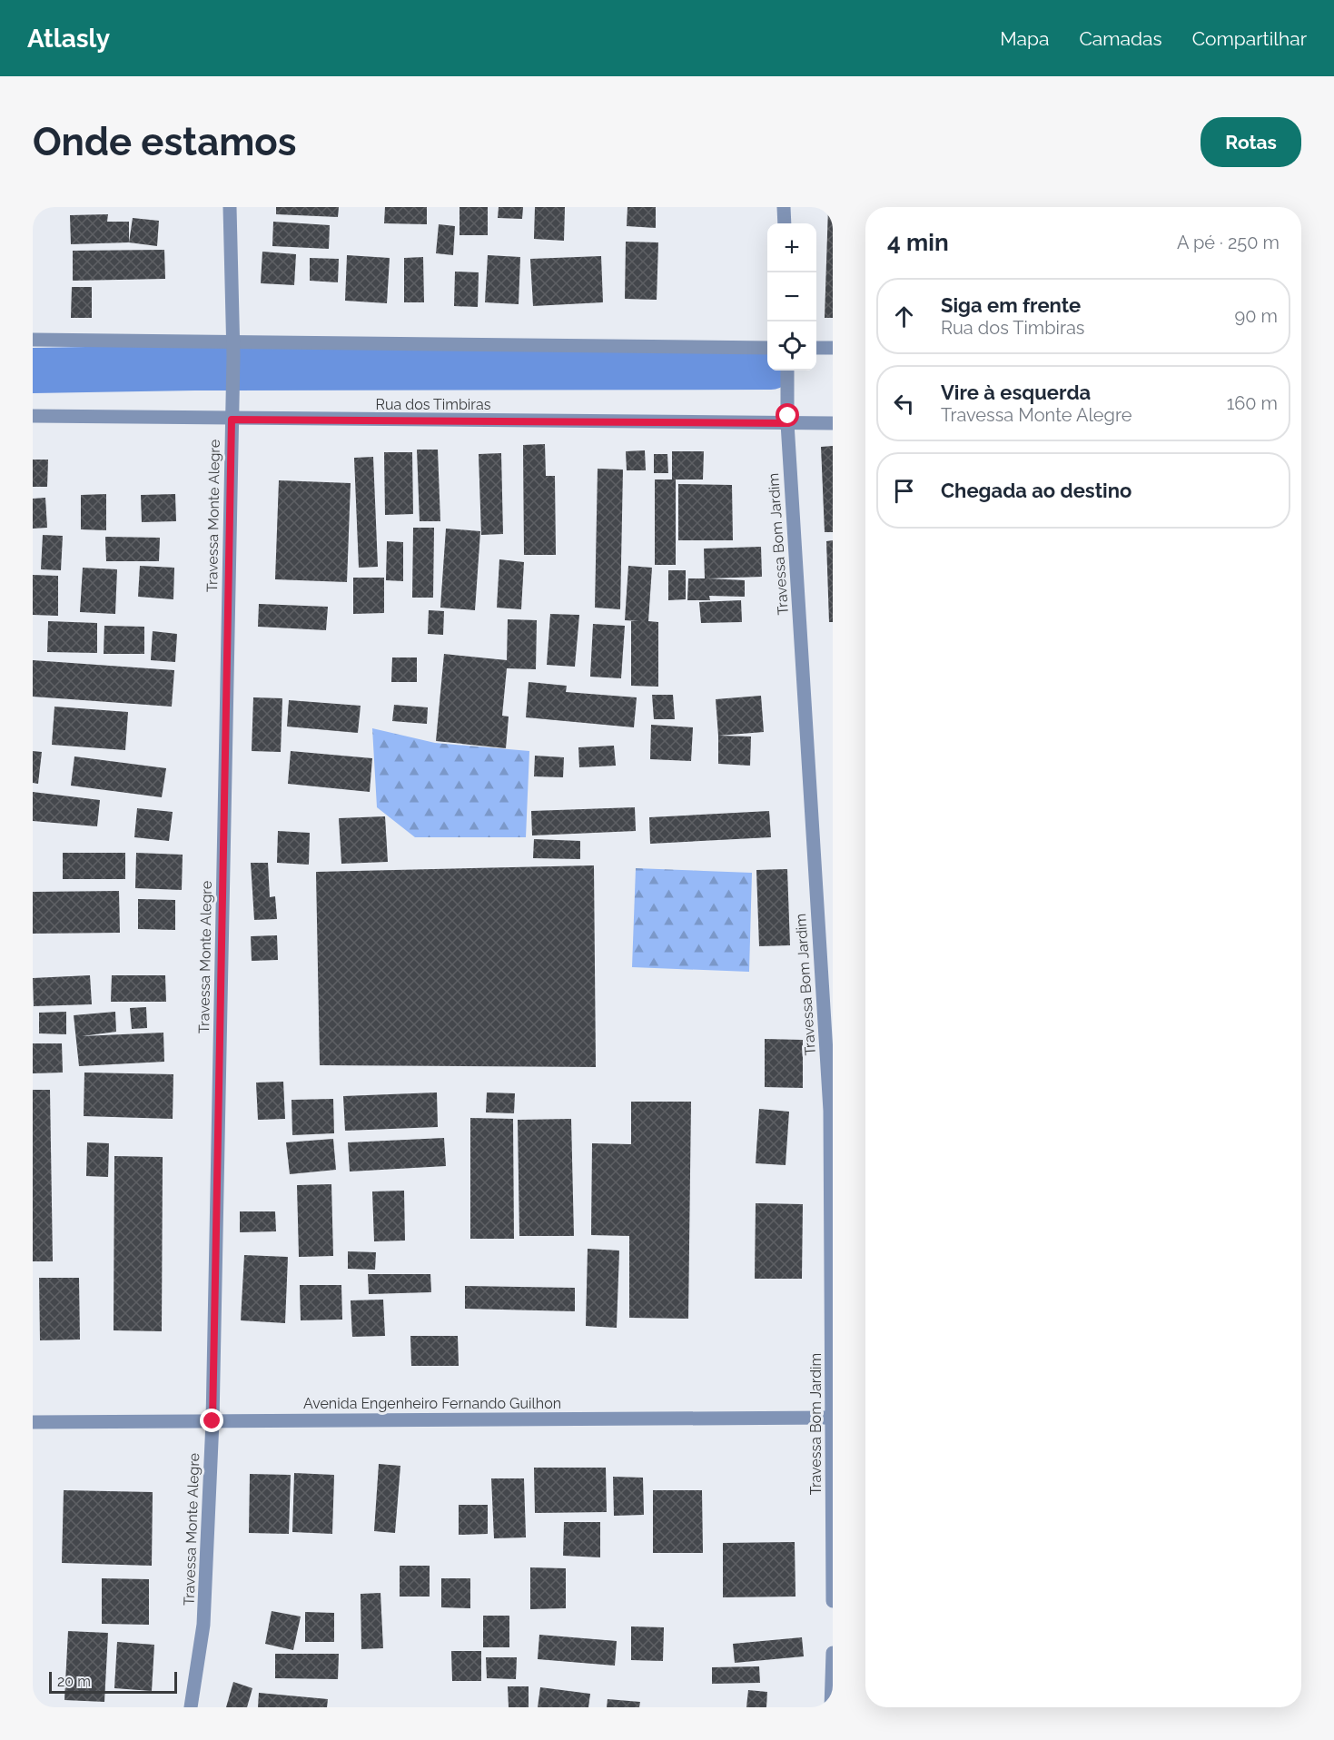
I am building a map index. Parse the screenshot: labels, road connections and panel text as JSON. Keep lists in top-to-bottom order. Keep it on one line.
{"streets":{"street":["Rua dos Timbiras","Travessa Monte Alegre","Travessa Bom Jardim","Avenida Engenheiro Fernando Guilhon"]},"crossings":[["Rua dos Timbiras","Travessa Monte Alegre"],["Rua dos Timbiras","Travessa Bom Jardim"],["Travessa Monte Alegre","Avenida Engenheiro Fernando Guilhon"],["Travessa Bom Jardim","Avenida Engenheiro Fernando Guilhon"]],"scale_bar":"20 m","page":{"header":"Atlasly","nav":["Mapa","Camadas","Compartilhar"],"buttons":"Rotas","title":"Onde estamos","heading":["4 min","A pé · 250 m"],"map_buttons":["+","−"],"list":[["Siga em frente","Rua dos Timbiras","90 m"],["Vire à esquerda","Travessa Monte Alegre","160 m"],"Chegada ao destino"],"scale":"20 m"}}
